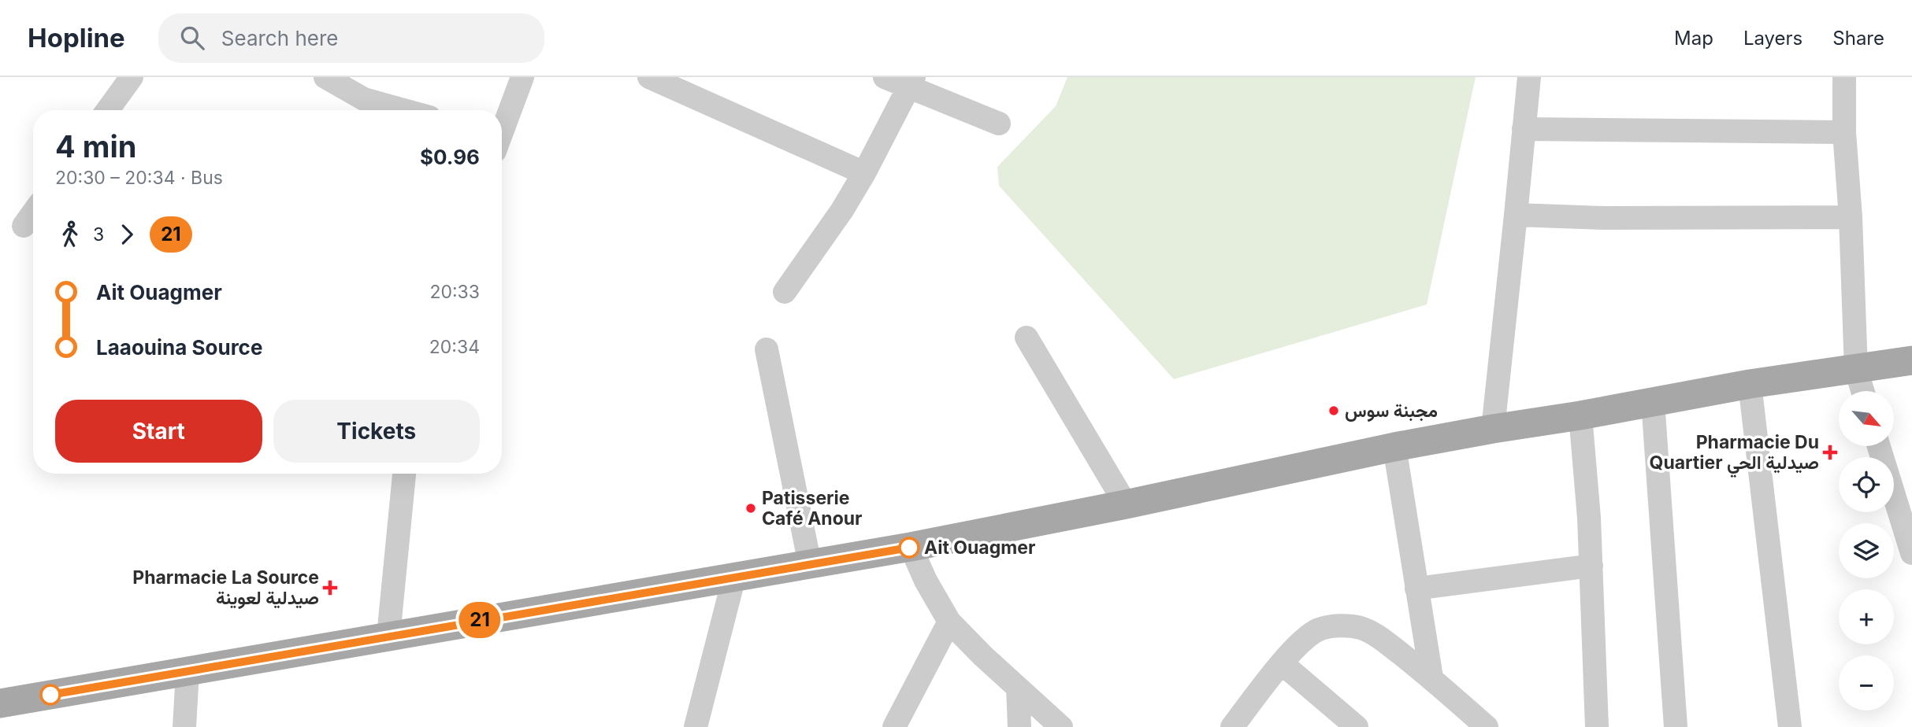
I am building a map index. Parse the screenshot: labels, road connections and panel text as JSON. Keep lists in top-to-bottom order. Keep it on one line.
{"places":{"other":["مجبنة سوس","Patisserie Café Anour","Ait Ouagmer"],"health":["Pharmacie Du Quartier صيدلية الحي","Pharmacie La Source صيدلية لعوينة"]},"lines":["bus line 21"],"north":"bottom right","page":{"header":"Hopline","search":"Search here","nav":["Map","Layers","Share"],"on_map":"21","heading":["4 min","20:30 – 20:34 · Bus","$0.96"],"legs":["3","21"],"list":[{"name":"Ait Ouagmer","value":"20:33"},{"name":"Laaouina Source","value":"20:34"}],"buttons":["Start","Tickets"],"map_buttons":["+","−"]}}
